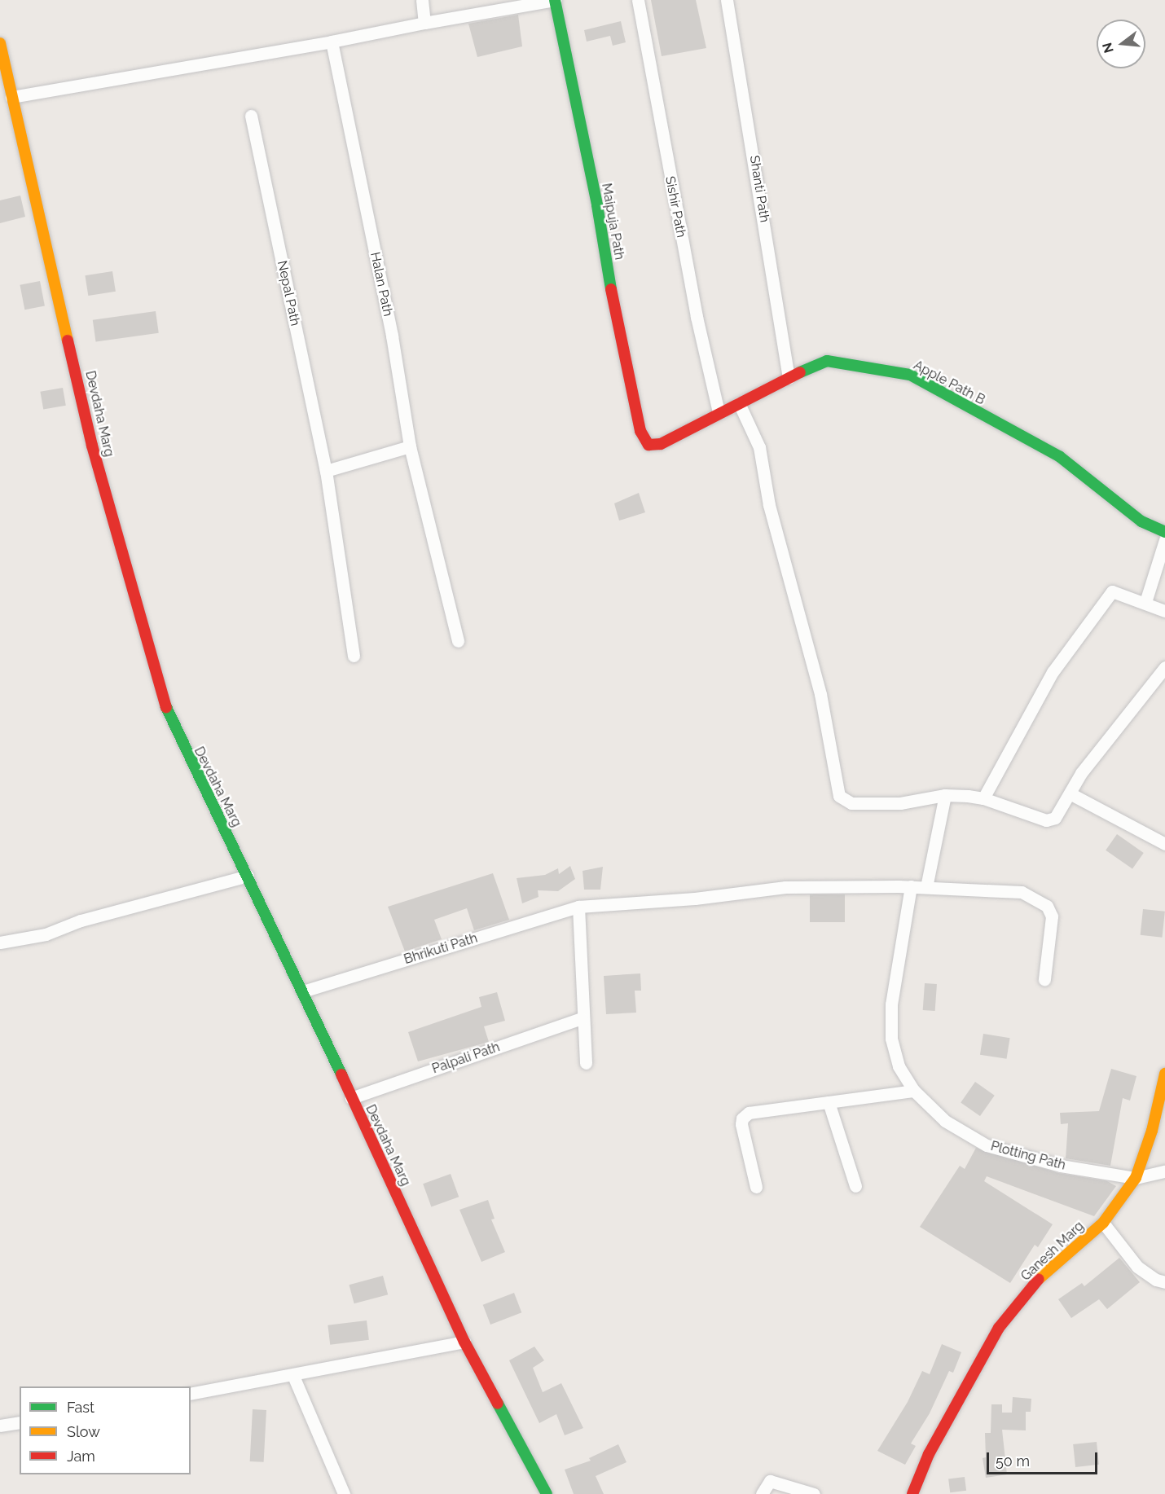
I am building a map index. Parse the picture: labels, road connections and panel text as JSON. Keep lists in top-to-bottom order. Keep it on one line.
{"streets":{"main road":["Maipuja Path","Apple Path B","Devdaha Marg","Ganesh Marg"],"street":["Shanti Path","Sishir Path","Halan Path","Nepal Path","Bhrikuti Path","Palpali Path","Plotting Path"]},"crossings":[["Shanti Path","Apple Path B"],["Sishir Path","Apple Path B"],["Maipuja Path","Apple Path B"],["Devdaha Marg","Bhrikuti Path"],["Devdaha Marg","Palpali Path"],["Bhrikuti Path","Plotting Path"],["Plotting Path","Ganesh Marg"]],"legend":["Fast","Slow","Jam"],"scale_bar":"50 m","north":"left"}
